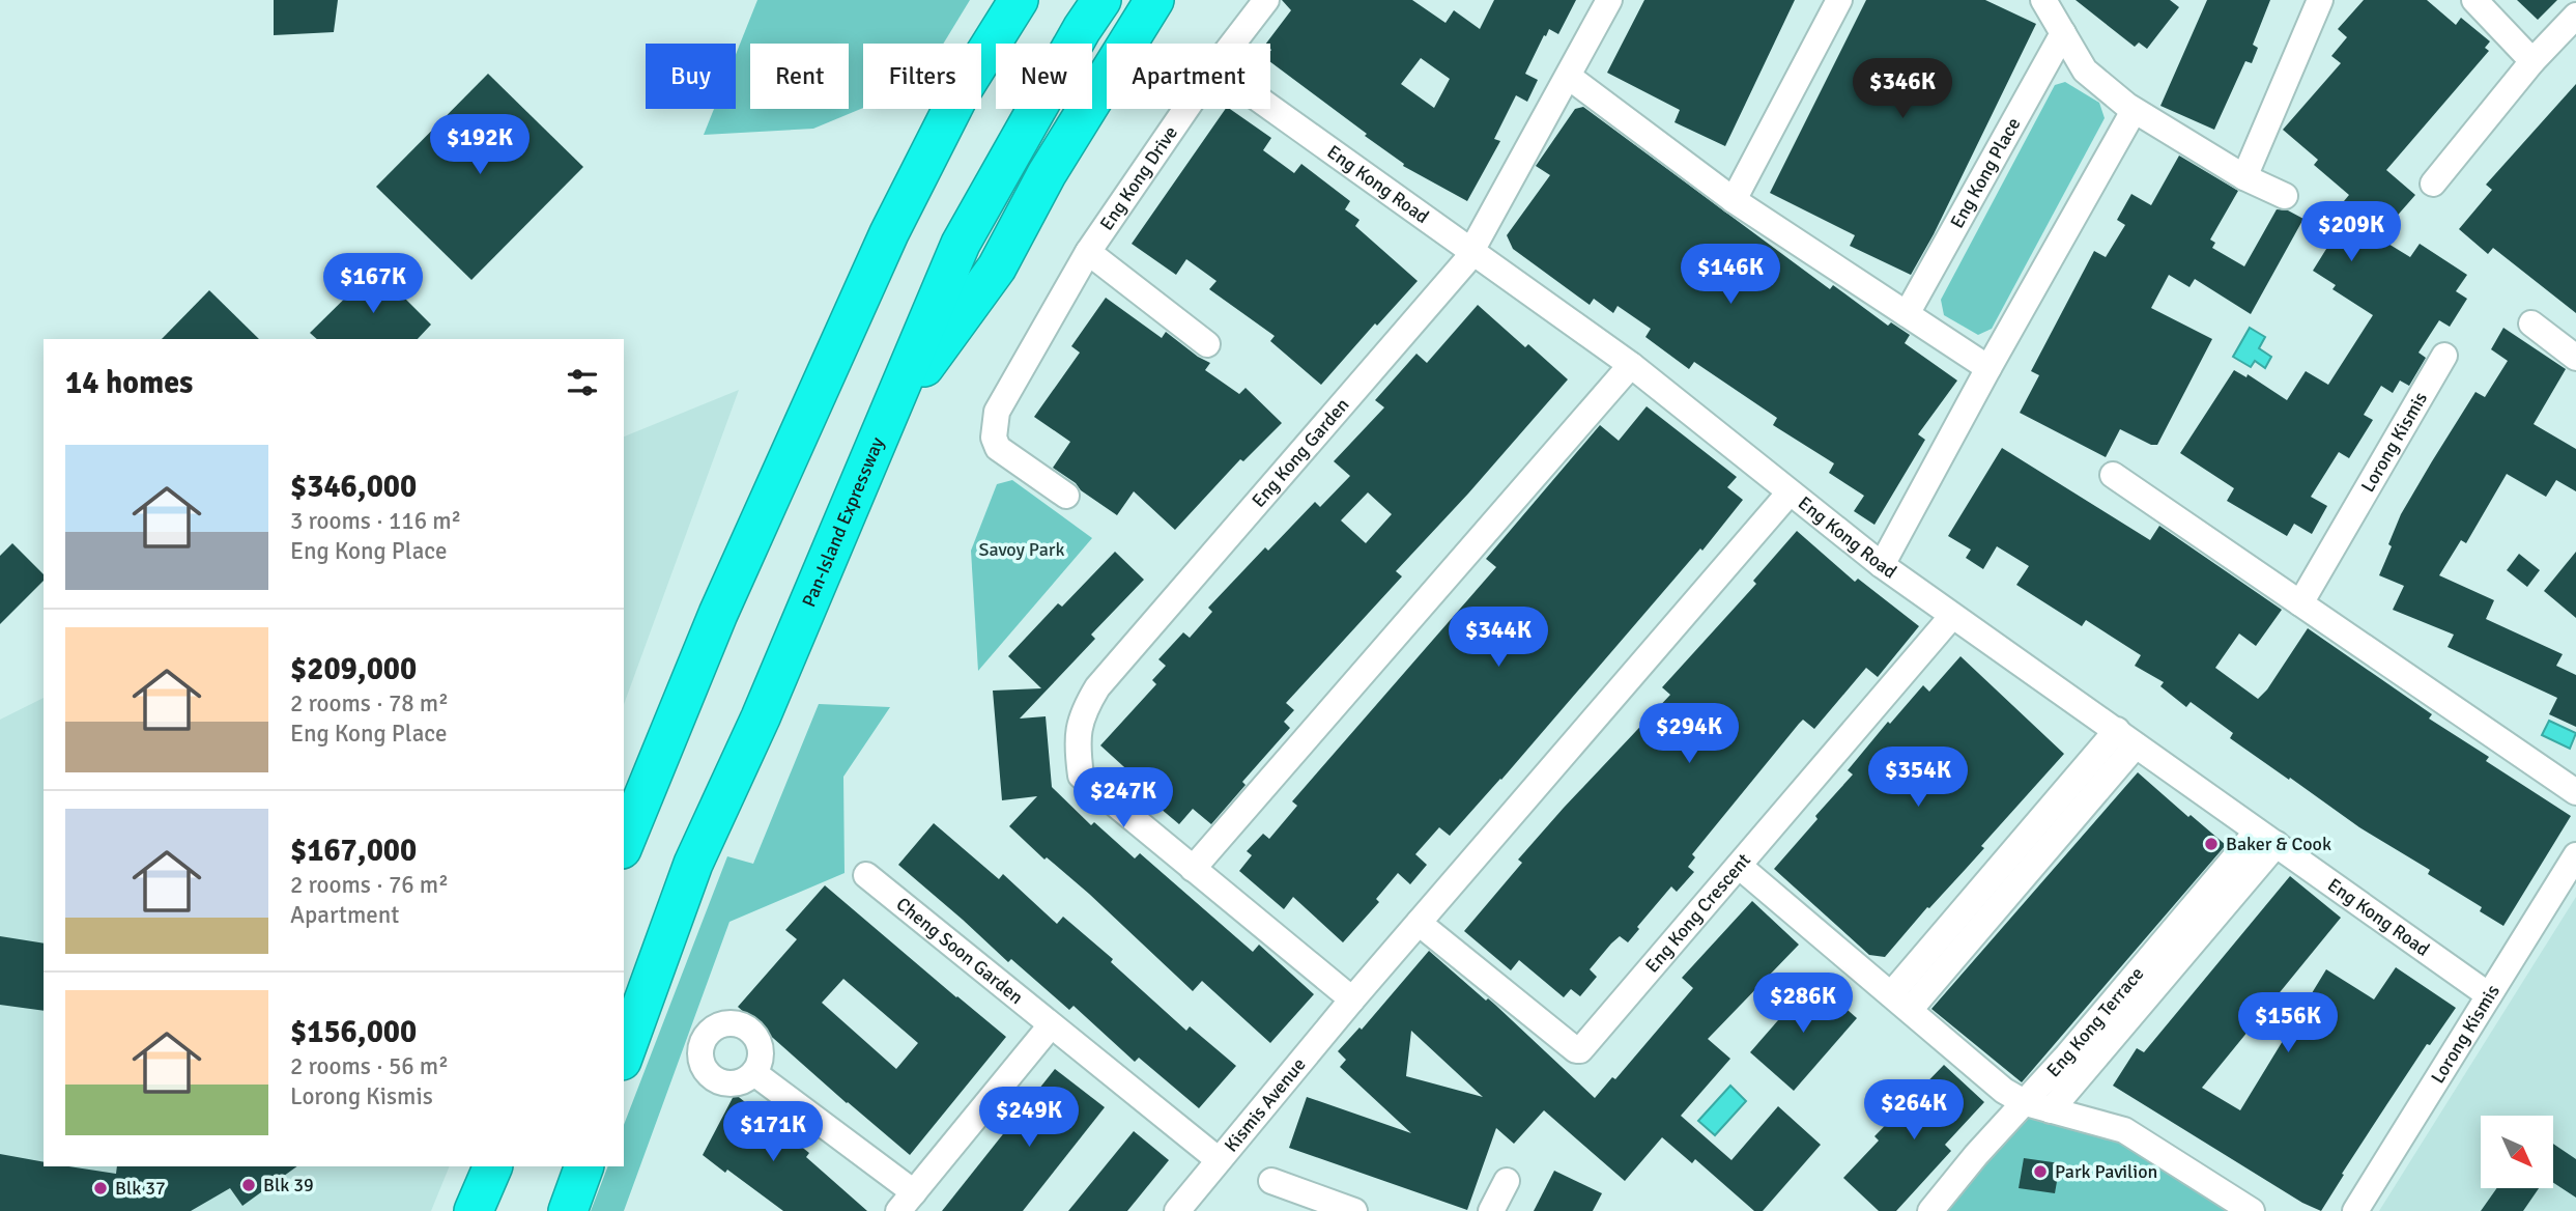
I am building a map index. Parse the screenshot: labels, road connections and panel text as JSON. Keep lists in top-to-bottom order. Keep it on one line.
{"streets":{"highway":["Pan-Island Expressway"],"street":["Eng Kong Place","Eng Kong Drive","Eng Kong Road","Lorong Kismis","Eng Kong Garden","Eng Kong Crescent","Cheng Soon Garden","Eng Kong Terrace","Kismis Avenue"]},"crossings":[["Eng Kong Road","Lorong Kismis"],["Eng Kong Road","Eng Kong Garden"],["Eng Kong Road","Eng Kong Crescent"],["Eng Kong Road","Eng Kong Terrace"],["Eng Kong Garden","Kismis Avenue"],["Cheng Soon Garden","Kismis Avenue"]],"parks":["Savoy Park"],"places":["Baker & Cook","Park Pavilion","Blk 39","Blk 37"],"north":"bottom right","page":{"chip":["Buy","Rent","Filters","New","Apartment"],"price":["$346K","$192K","$209K","$146K","$167K","$344K","$294K","$354K","$247K","$286K","$156K","$264K","$249K","$171K"],"heading":"14 homes","list":[{"name":"$346,000","note":"3 rooms · 116 m² · Eng Kong Place"},{"name":"$209,000","note":"2 rooms · 78 m² · Eng Kong Place"},{"name":"$167,000","note":"2 rooms · 76 m² · Apartment"},{"name":"$156,000","note":"2 rooms · 56 m² · Lorong Kismis"}]}}
